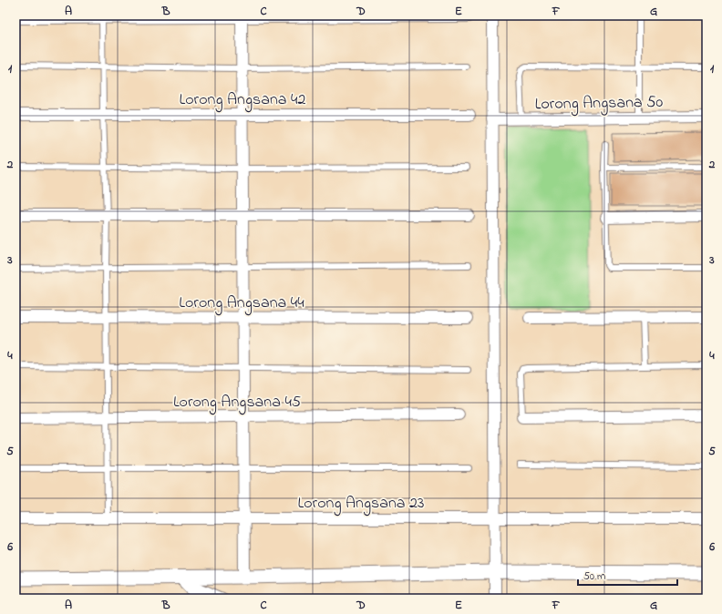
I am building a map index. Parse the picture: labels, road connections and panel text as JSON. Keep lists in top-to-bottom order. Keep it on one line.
{"streets":{"street":["Lorong Angsana 42","Lorong Angsana 50","Lorong Angsana 44","Lorong Angsana 45","Lorong Angsana 23"]},"scale_bar":"50 m","grid":{"columns":["A","B","C","D","E","F","G"],"rows":["1","2","3","4","5","6"]}}
